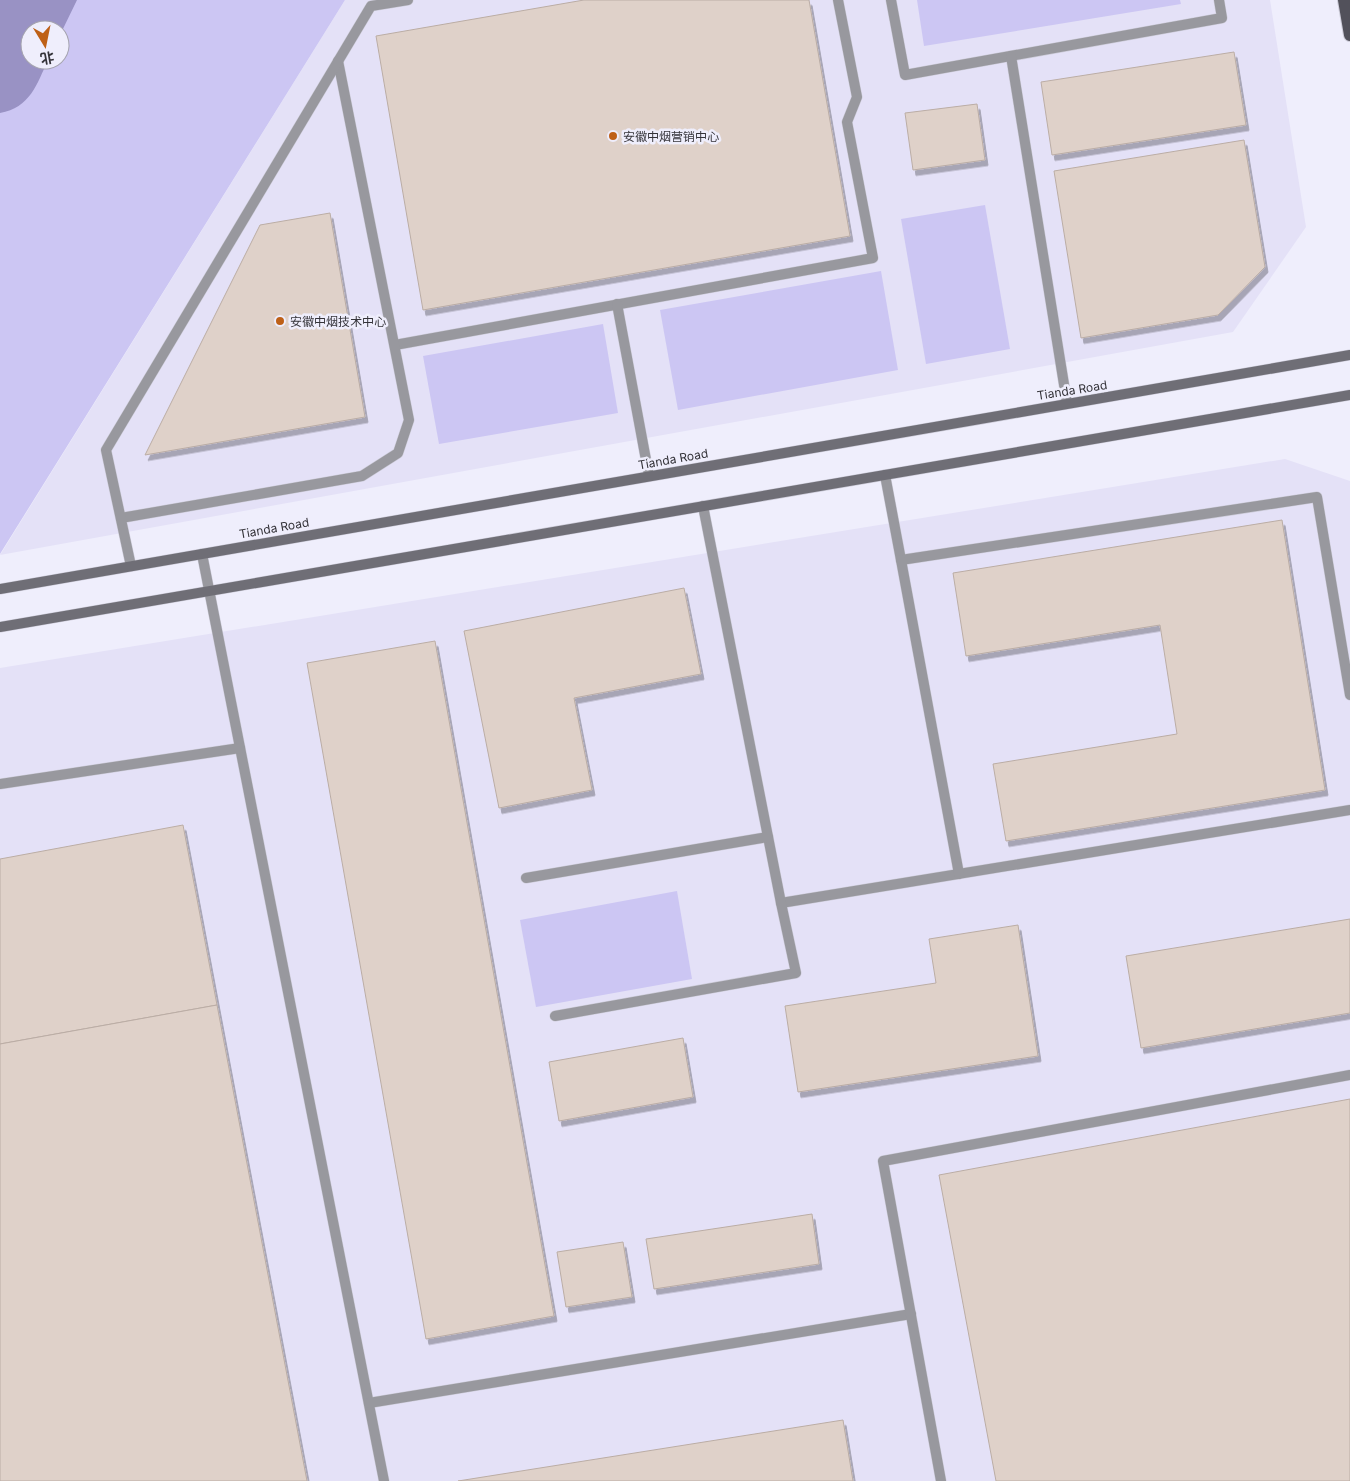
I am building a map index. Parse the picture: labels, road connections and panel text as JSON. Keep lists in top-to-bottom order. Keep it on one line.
{"streets":{"street":["Tianda Road"]},"places":["安徽中烟营销中心","安徽中烟技术中心"],"north":"bottom"}
